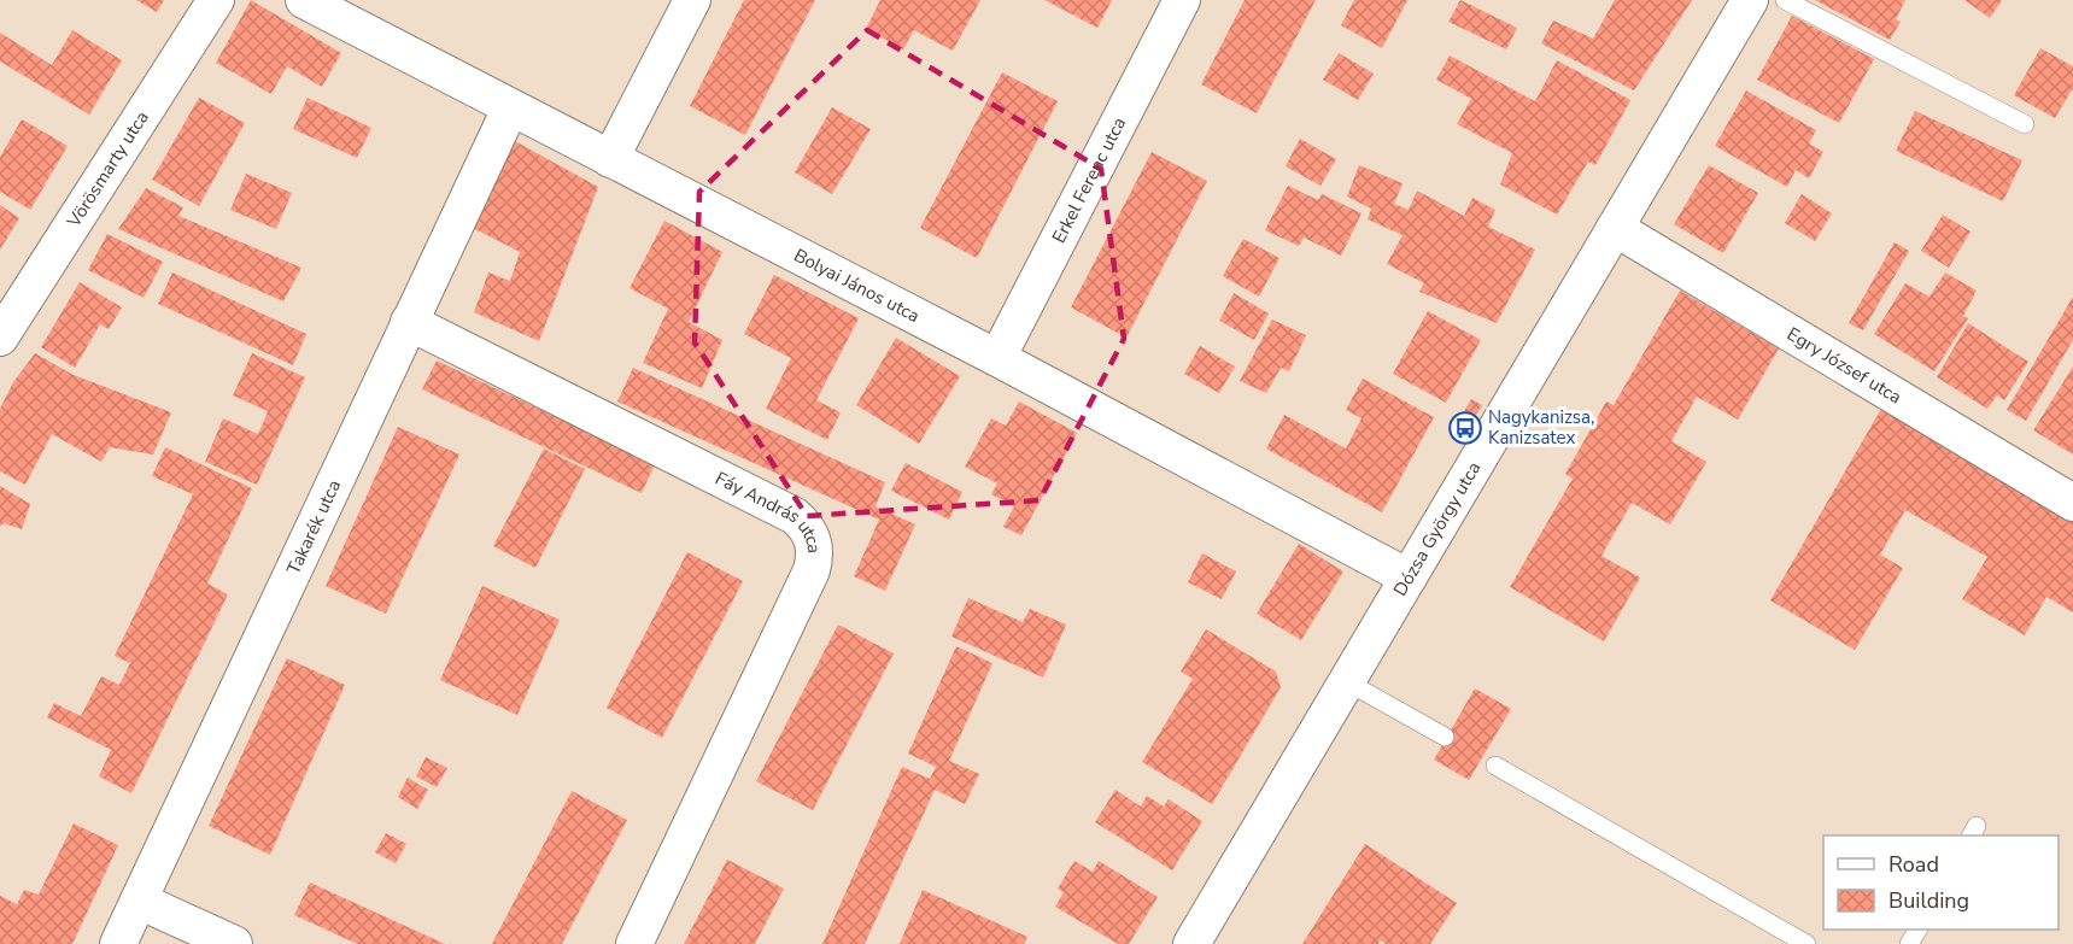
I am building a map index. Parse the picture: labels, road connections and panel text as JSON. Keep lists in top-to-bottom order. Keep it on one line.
{"streets":{"street":["Vörösmarty utca","Erkel Ferenc utca","Bolyai János utca","Egry József utca","Fáy András utca","Takarék utca","Dózsa György utca"]},"crossings":[["Erkel Ferenc utca","Bolyai János utca"],["Bolyai János utca","Takarék utca"],["Bolyai János utca","Dózsa György utca"],["Egry József utca","Dózsa György utca"],["Fáy András utca","Takarék utca"]],"places":{"bus stop":["Nagykanizsa, Kanizsatex"]},"legend":["Road","Building"]}
